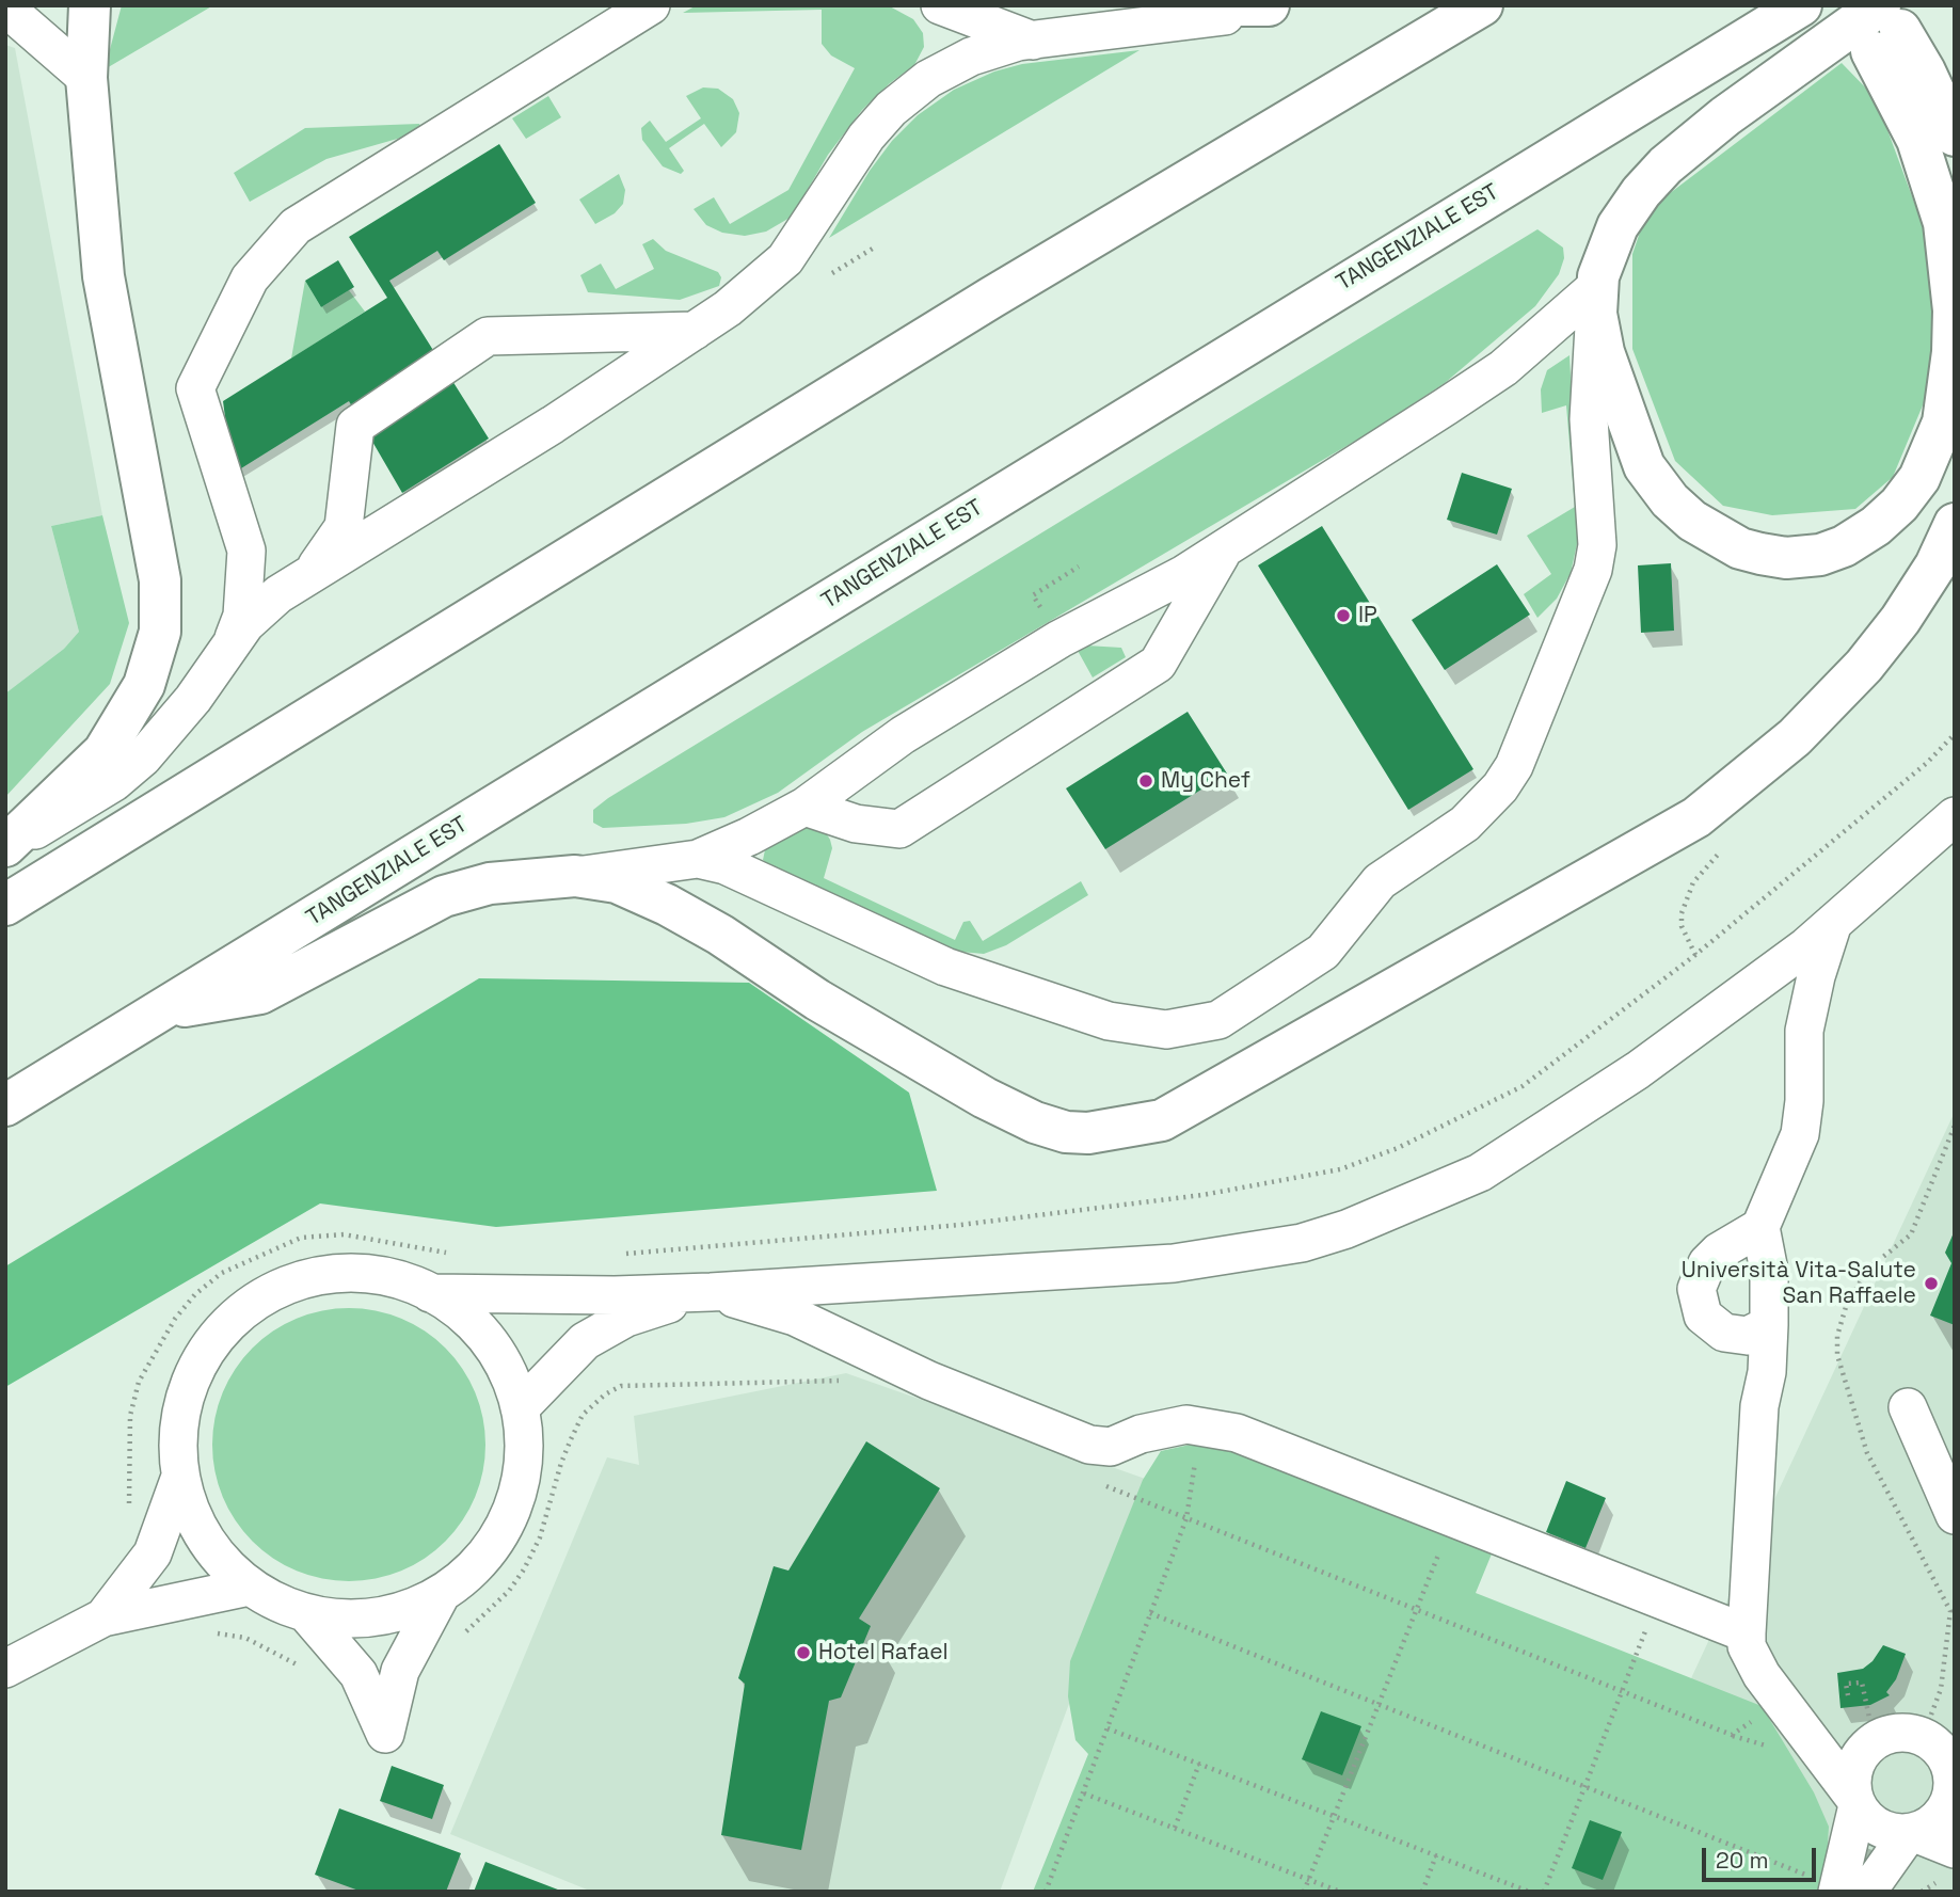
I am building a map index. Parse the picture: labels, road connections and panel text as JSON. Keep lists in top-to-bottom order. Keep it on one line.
{"streets":{"highway":["TANGENZIALE EST"]},"places":["IP","My Chef","Università Vita-Salute San Raffaele","Hotel Rafael"],"scale_bar":"20 m"}
